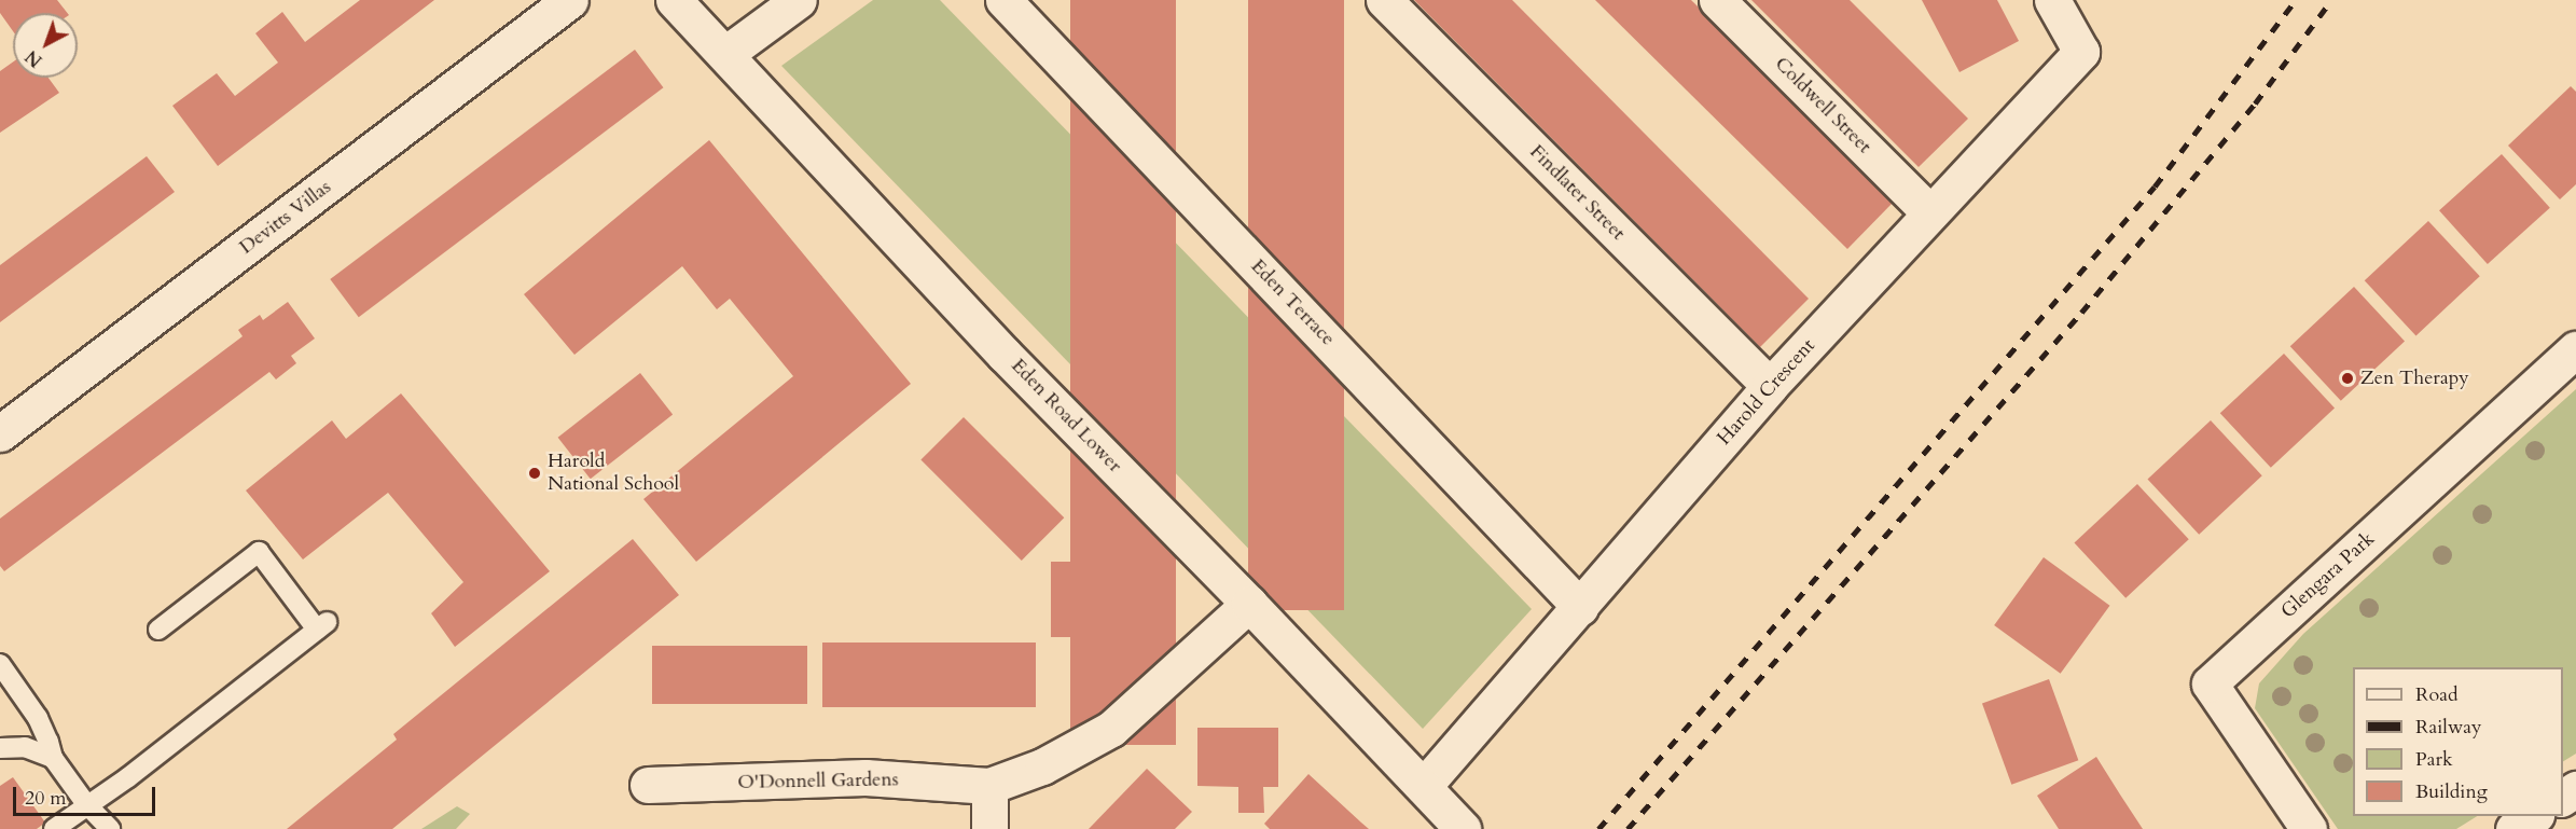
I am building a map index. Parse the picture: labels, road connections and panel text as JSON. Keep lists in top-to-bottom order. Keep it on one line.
{"streets":{"street":["Coldwell Street","Findlater Street","Devitts Villas","Eden Terrace","Harold Crescent","Eden Road Lower","Glengara Park","O'Donnell Gardens"]},"crossings":[["Coldwell Street","Harold Crescent"],["Findlater Street","Harold Crescent"],["Eden Terrace","Harold Crescent"],["Harold Crescent","Eden Road Lower"],["Eden Road Lower","O'Donnell Gardens"]],"places":["Zen Therapy","Harold National School"],"legend":["Road","Railway","Park","Building"],"scale_bar":"20 m","north":"bottom left"}
